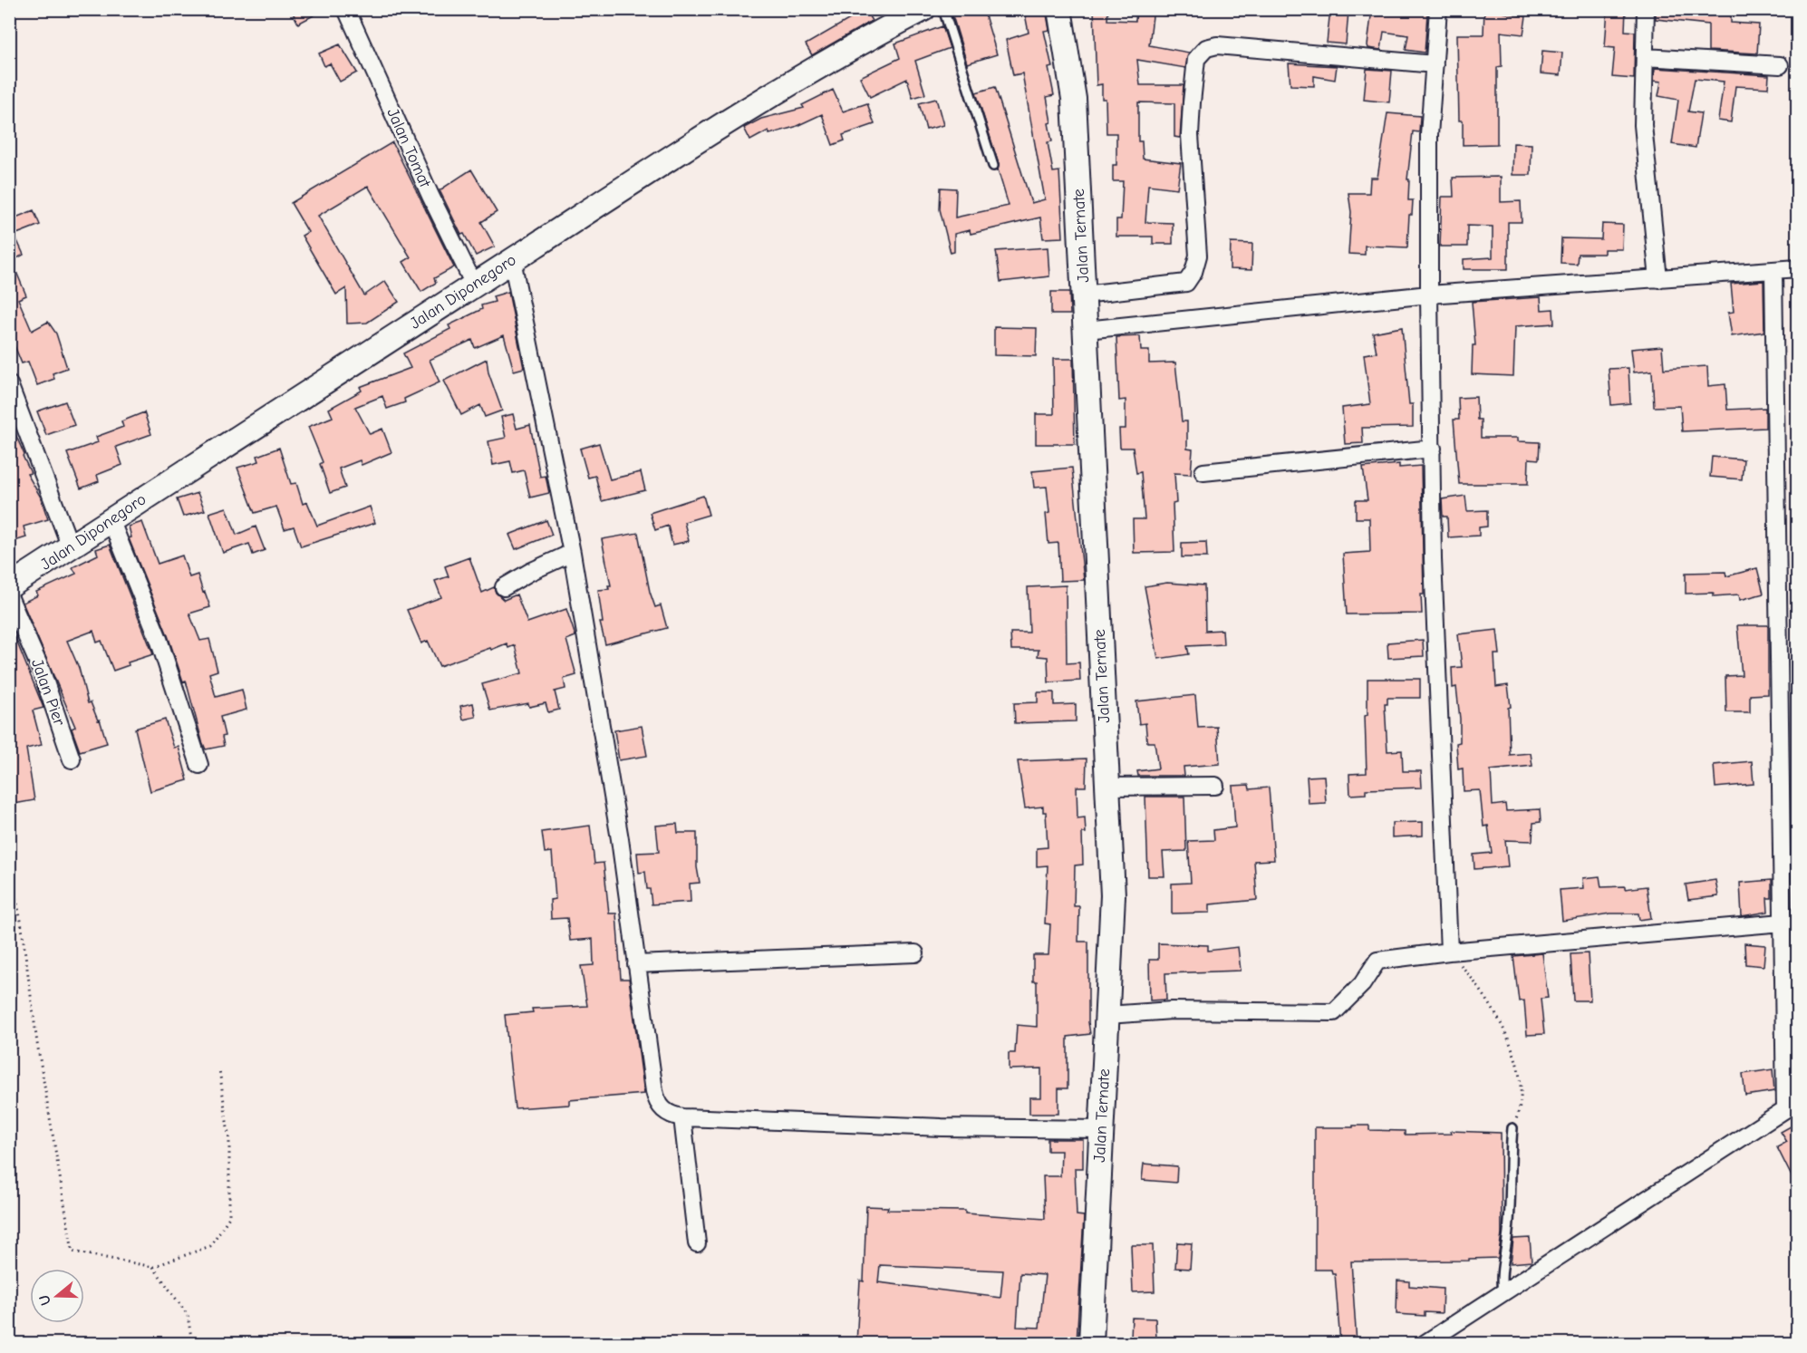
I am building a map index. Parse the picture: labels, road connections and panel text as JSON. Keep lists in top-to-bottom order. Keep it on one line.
{"streets":{"street":["Jalan Tomat","Jalan Ternate","Jalan Diponegoro","Jalan Pier"]},"crossings":[["Jalan Tomat","Jalan Diponegoro"]],"north":"left"}
